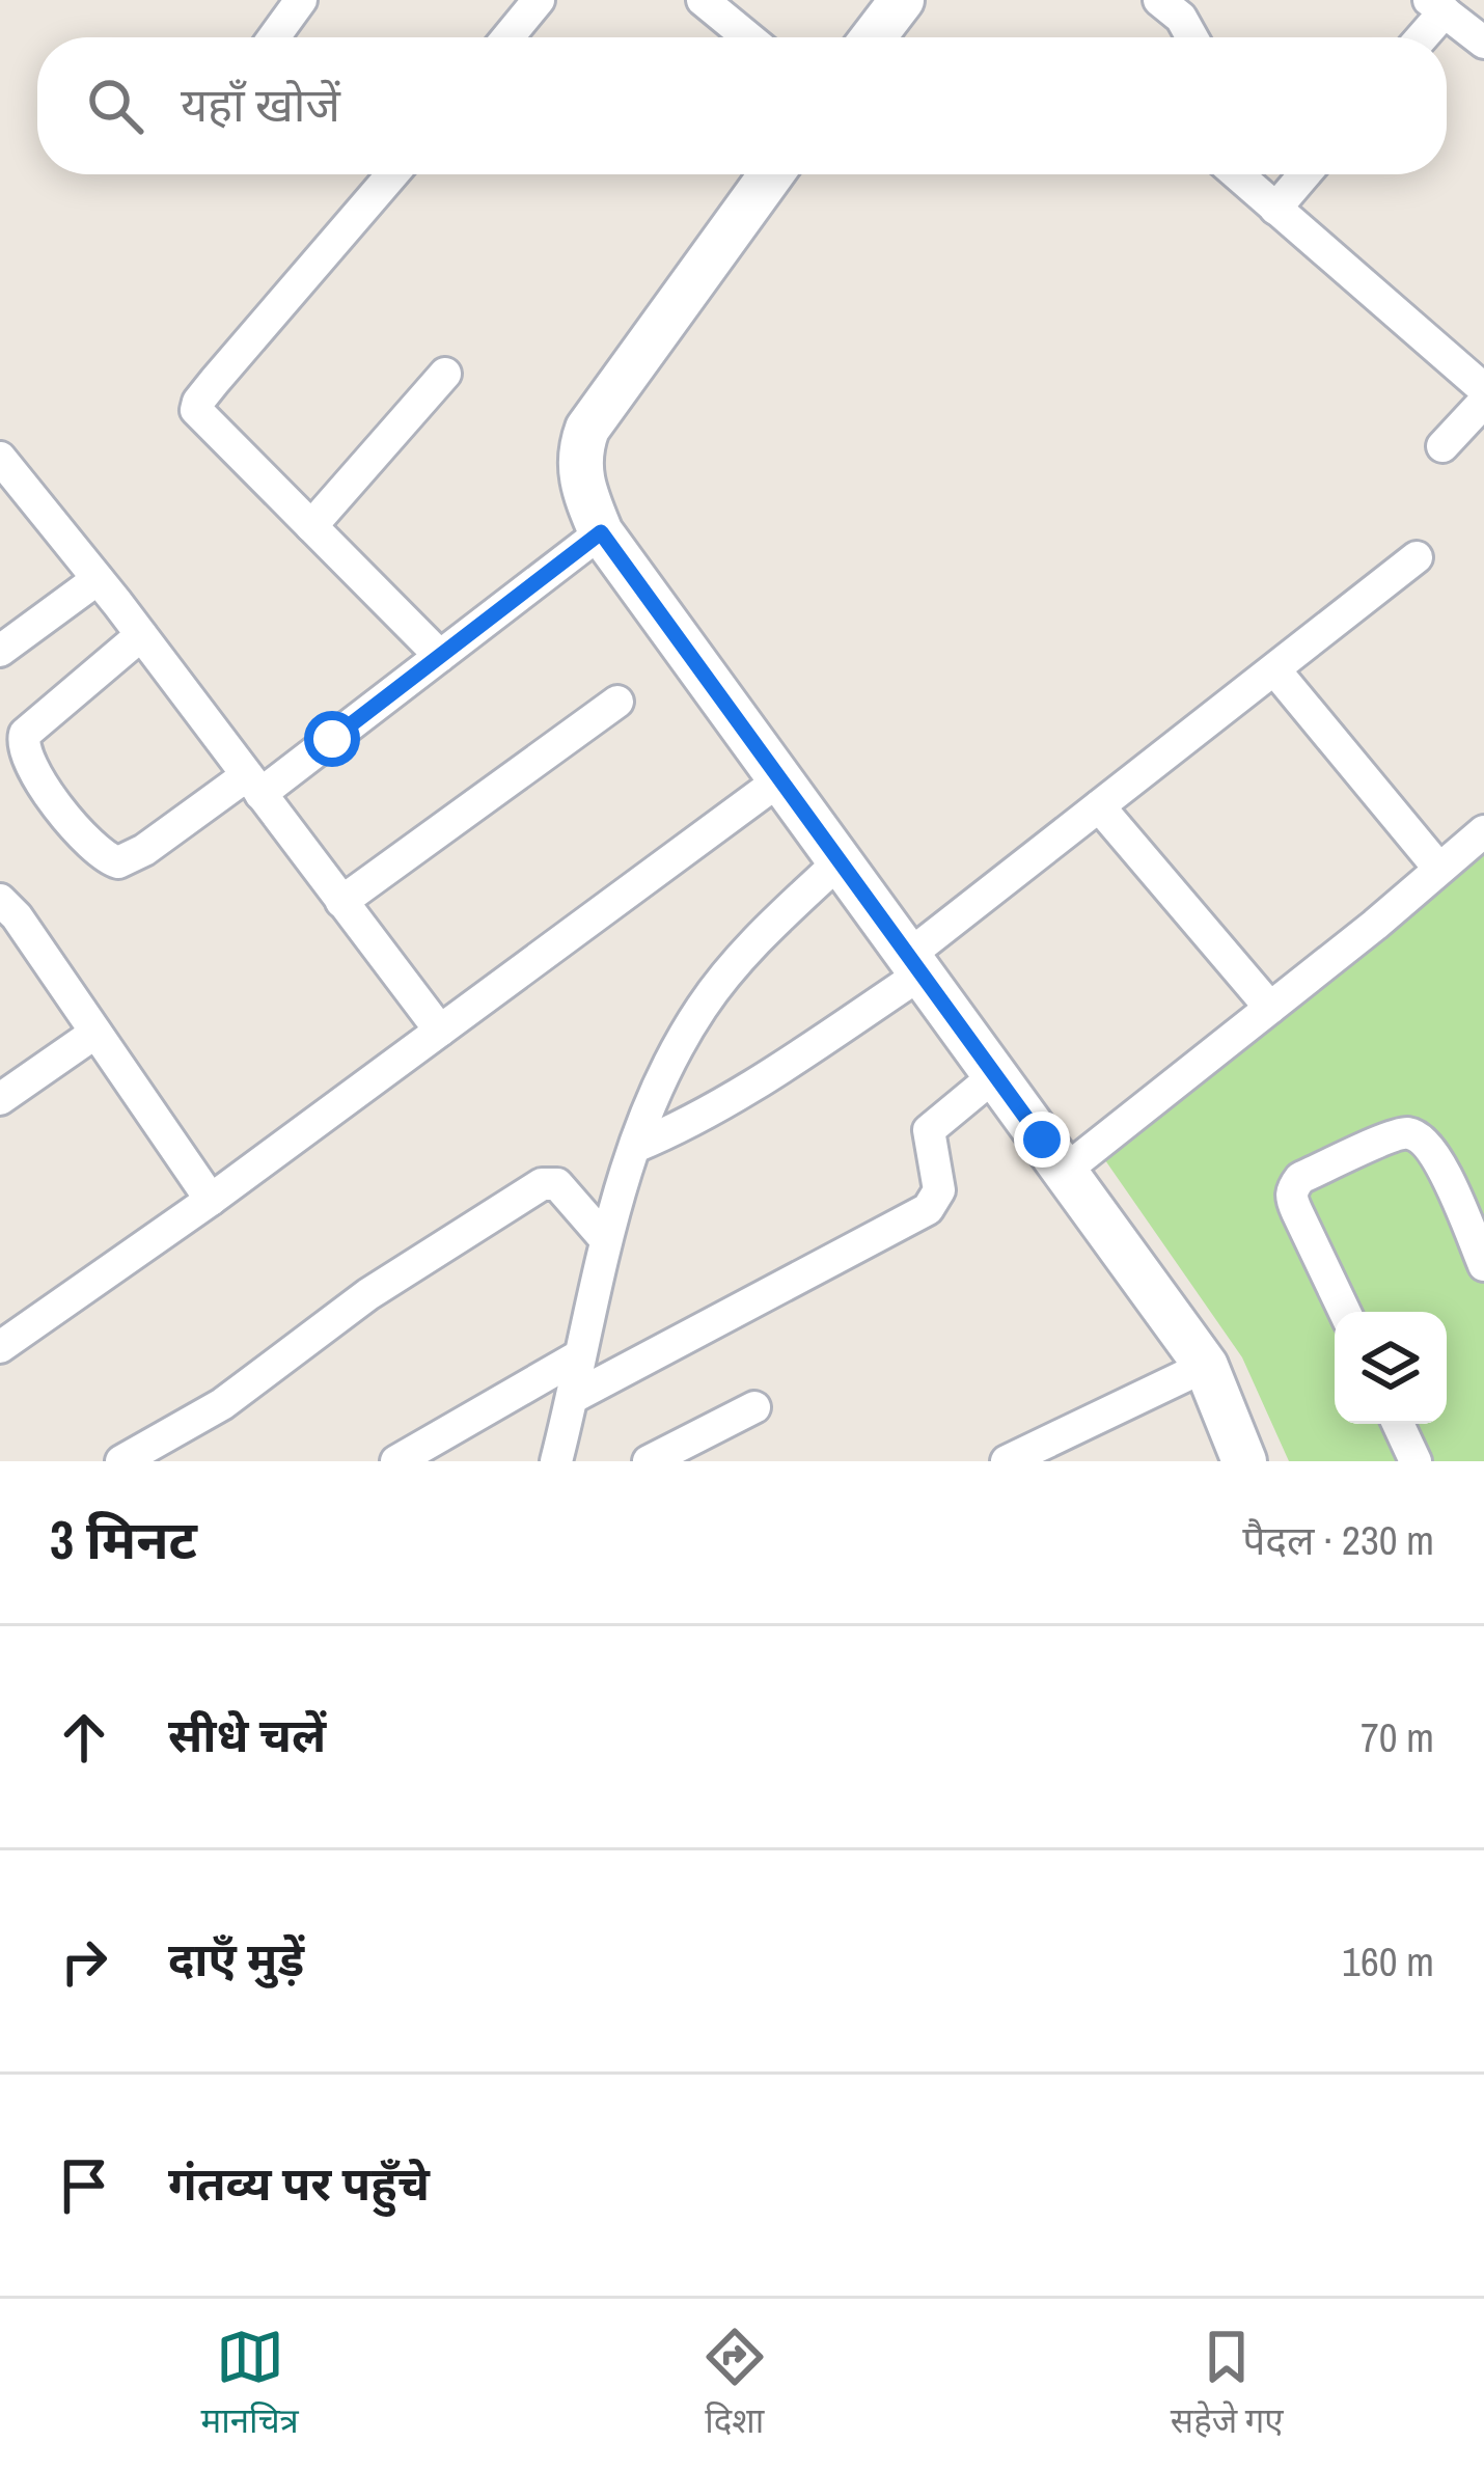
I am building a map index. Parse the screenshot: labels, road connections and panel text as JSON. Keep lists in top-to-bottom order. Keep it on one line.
{"page":{"search":"यहाँ खोजें","heading":["3 मिनट","पैदल · 230 m"],"list":[["सीधे चलें","70 m"],["दाएँ मुड़ें","160 m"],"गंतव्य पर पहुँचे"],"nav":["मानचित्र","दिशा","सहेजे गए"]}}
